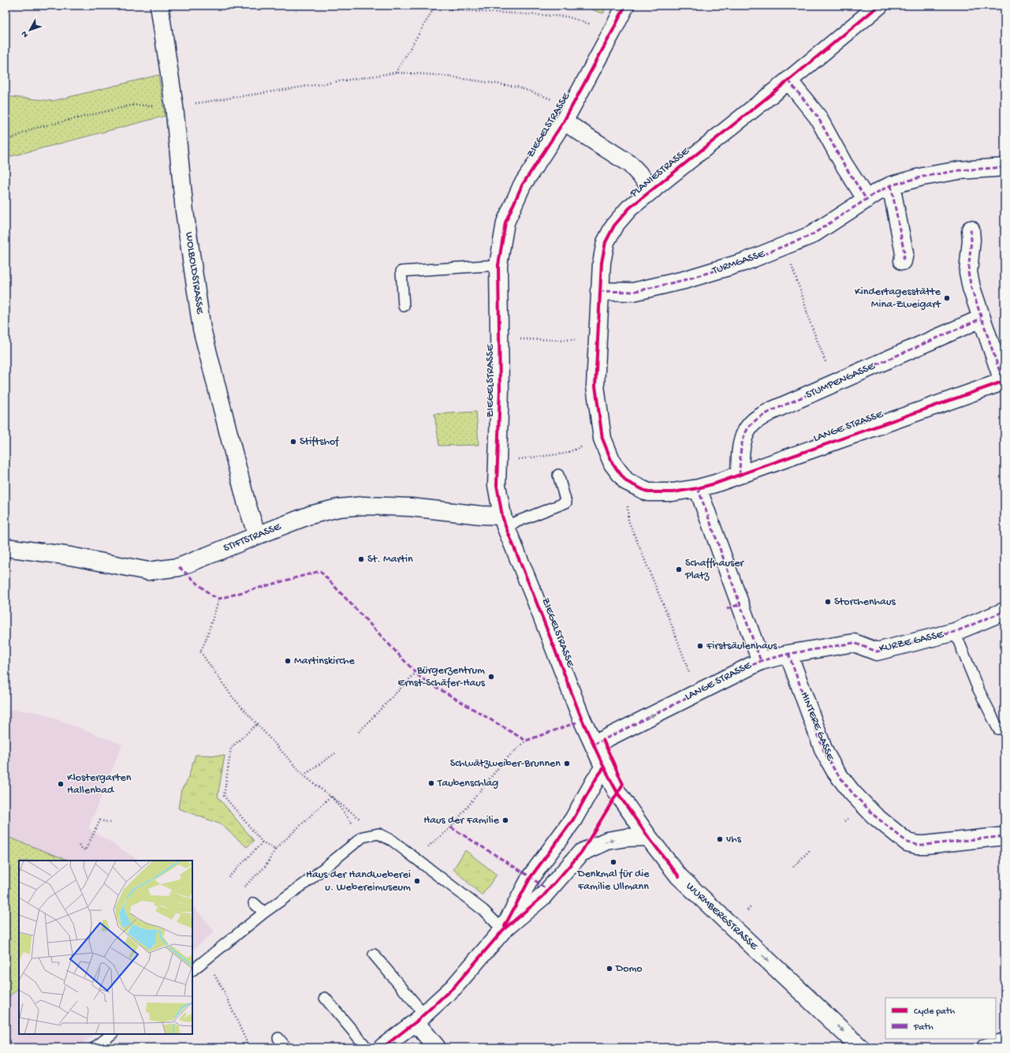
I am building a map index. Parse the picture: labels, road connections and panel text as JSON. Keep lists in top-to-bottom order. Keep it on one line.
{"streets":{"street":["ZIEGELSTRASSE","PLANIESTRASSE","TURMGASSE","WOLBOLDSTRASSE","STUMPENGASSE","LANGE STRASSE","STIFTSTRASSE","KURZE GASSE","HINTERE GASSE","WURMBERGSTRASSE"]},"crossings":[["ZIEGELSTRASSE","PLANIESTRASSE"],["ZIEGELSTRASSE","LANGE STRASSE"],["ZIEGELSTRASSE","STIFTSTRASSE"],["ZIEGELSTRASSE","WURMBERGSTRASSE"],["PLANIESTRASSE","TURMGASSE"],["PLANIESTRASSE","LANGE STRASSE"],["WOLBOLDSTRASSE","STIFTSTRASSE"],["STUMPENGASSE","LANGE STRASSE"],["LANGE STRASSE","KURZE GASSE"],["KURZE GASSE","HINTERE GASSE"]],"one_way":["WURMBERGSTRASSE"],"places":["Kindertagesstätte Mina-Zweigart","Stiftshof","St. Martin","Schaffhauser Platz","Storchenhaus","Firstsäulenhaus","Martinskirche","Bürgerzentrum Ernst-Schäfer-Haus","Schwätzweiber-Brunnen","Taubenschlag","Klostergarten Hallenbad","Haus der Familie","vhs","Denkmal für die Familie Ullmann","Haus der Handweberei u. Webereimuseum","Domo"],"legend":["Cycle path","Path"],"north":"bottom left"}
